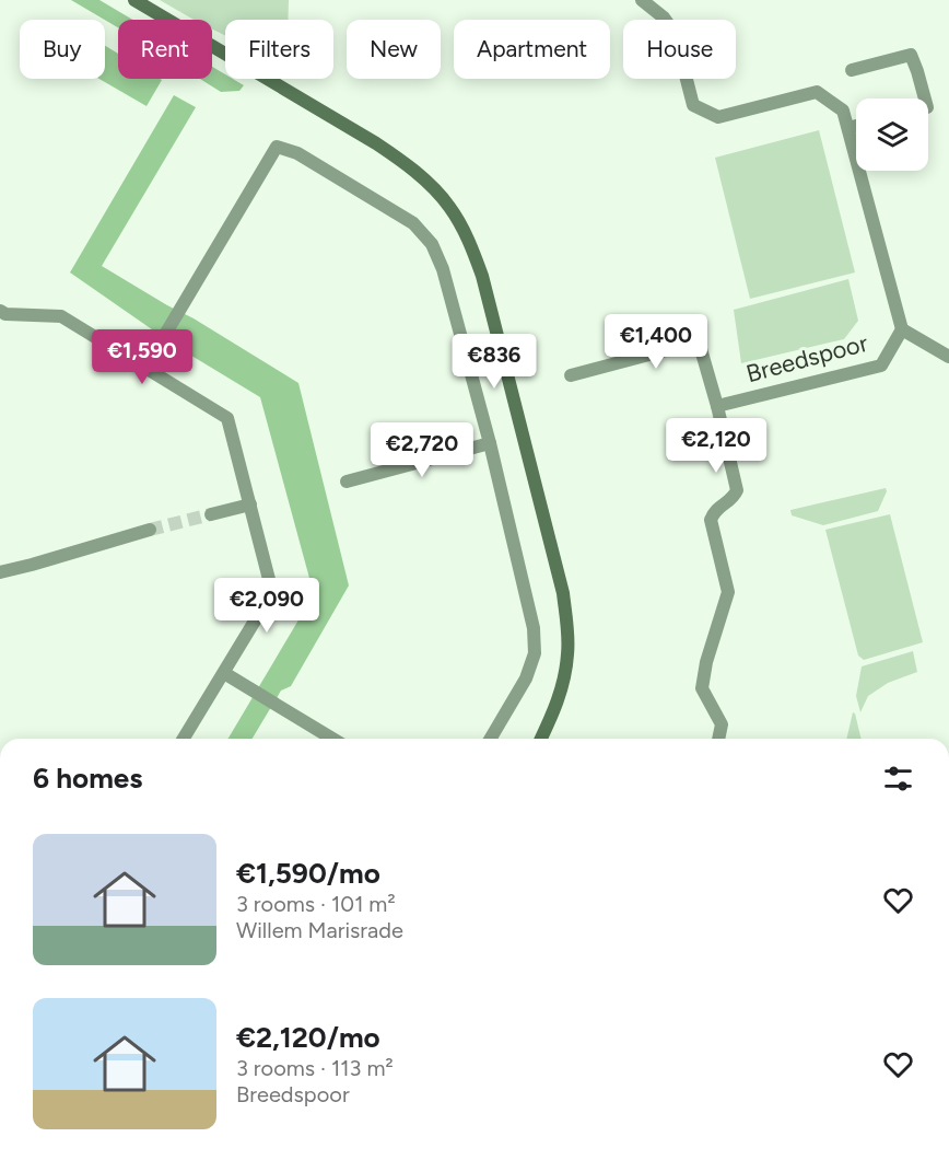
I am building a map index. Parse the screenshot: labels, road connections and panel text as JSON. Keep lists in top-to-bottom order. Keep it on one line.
{"streets":{"street":["Breedspoor"]},"page":{"chip":["Buy","Rent","Filters","New","Apartment","House"],"price":["€1,400","€1,590","€836","€2,120","€2,720","€2,090"],"heading":"6 homes","list":[{"name":"€1,590/mo","note":"3 rooms · 101 m² · Willem Marisrade"},{"name":"€2,120/mo","note":"3 rooms · 113 m² · Breedspoor"}]}}
